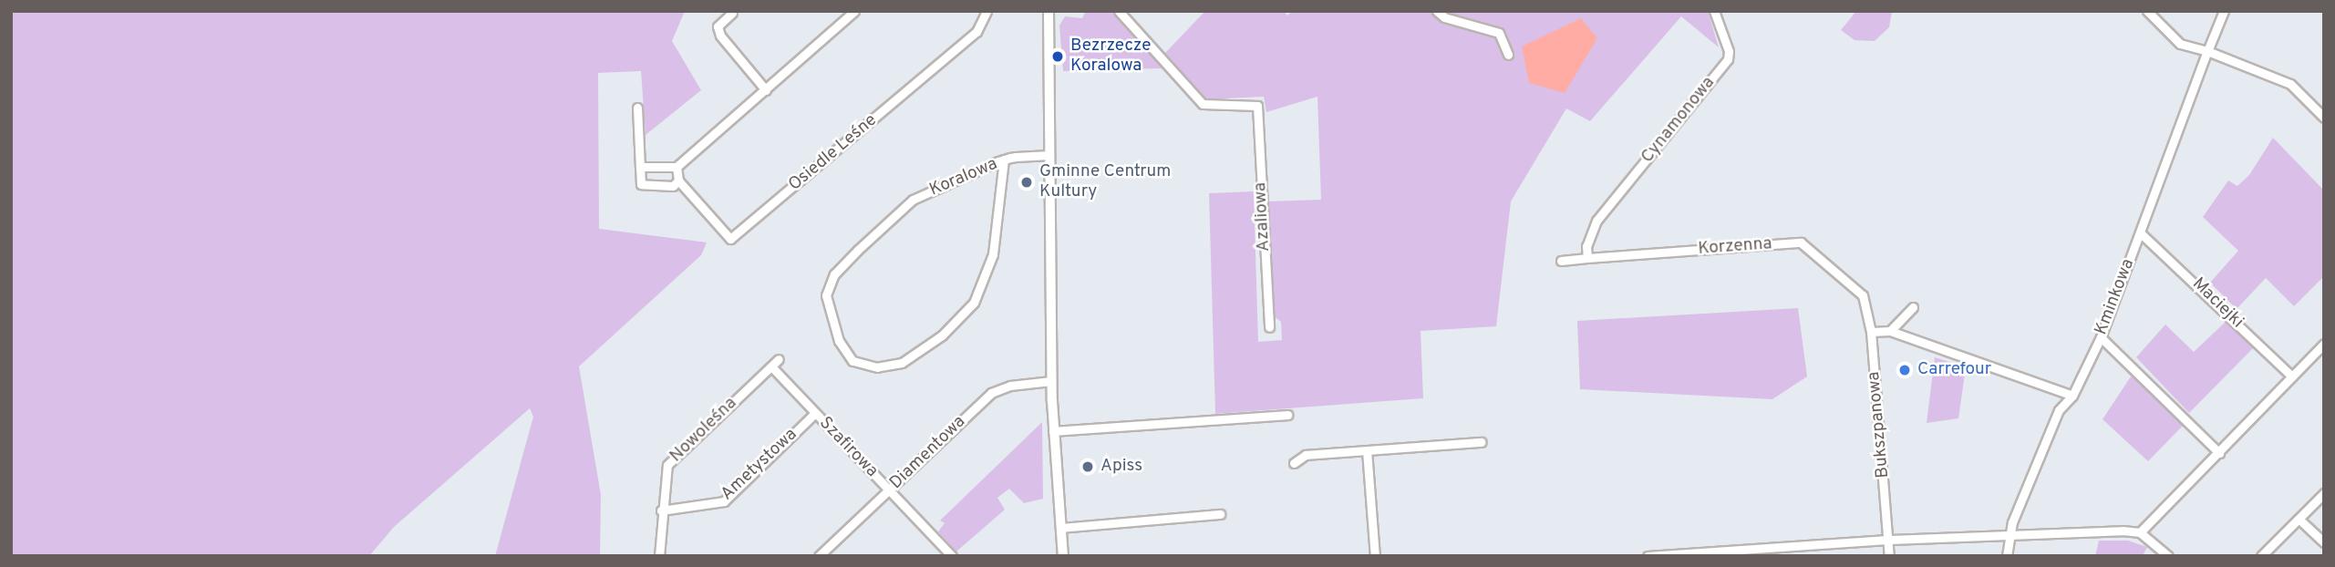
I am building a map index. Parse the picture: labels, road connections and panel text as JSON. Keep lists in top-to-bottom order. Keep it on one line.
{"streets":{"street":["Cynamonowa","Osiedle Leśne","Koralowa","Azaliowa","Korzenna","Kminkowa","Maciejki","Bukszpanowa","Nowoleśna","Szafirowa","Diamentowa","Ametystowa"]},"crossings":[["Cynamonowa","Korzenna"],["Korzenna","Bukszpanowa"],["Kminkowa","Maciejki"],["Nowoleśna","Szafirowa"],["Nowoleśna","Ametystowa"],["Szafirowa","Diamentowa"],["Szafirowa","Ametystowa"]],"places":["Bezrzecze Koralowa","Gminne Centrum Kultury","Carrefour","Apiss"]}
